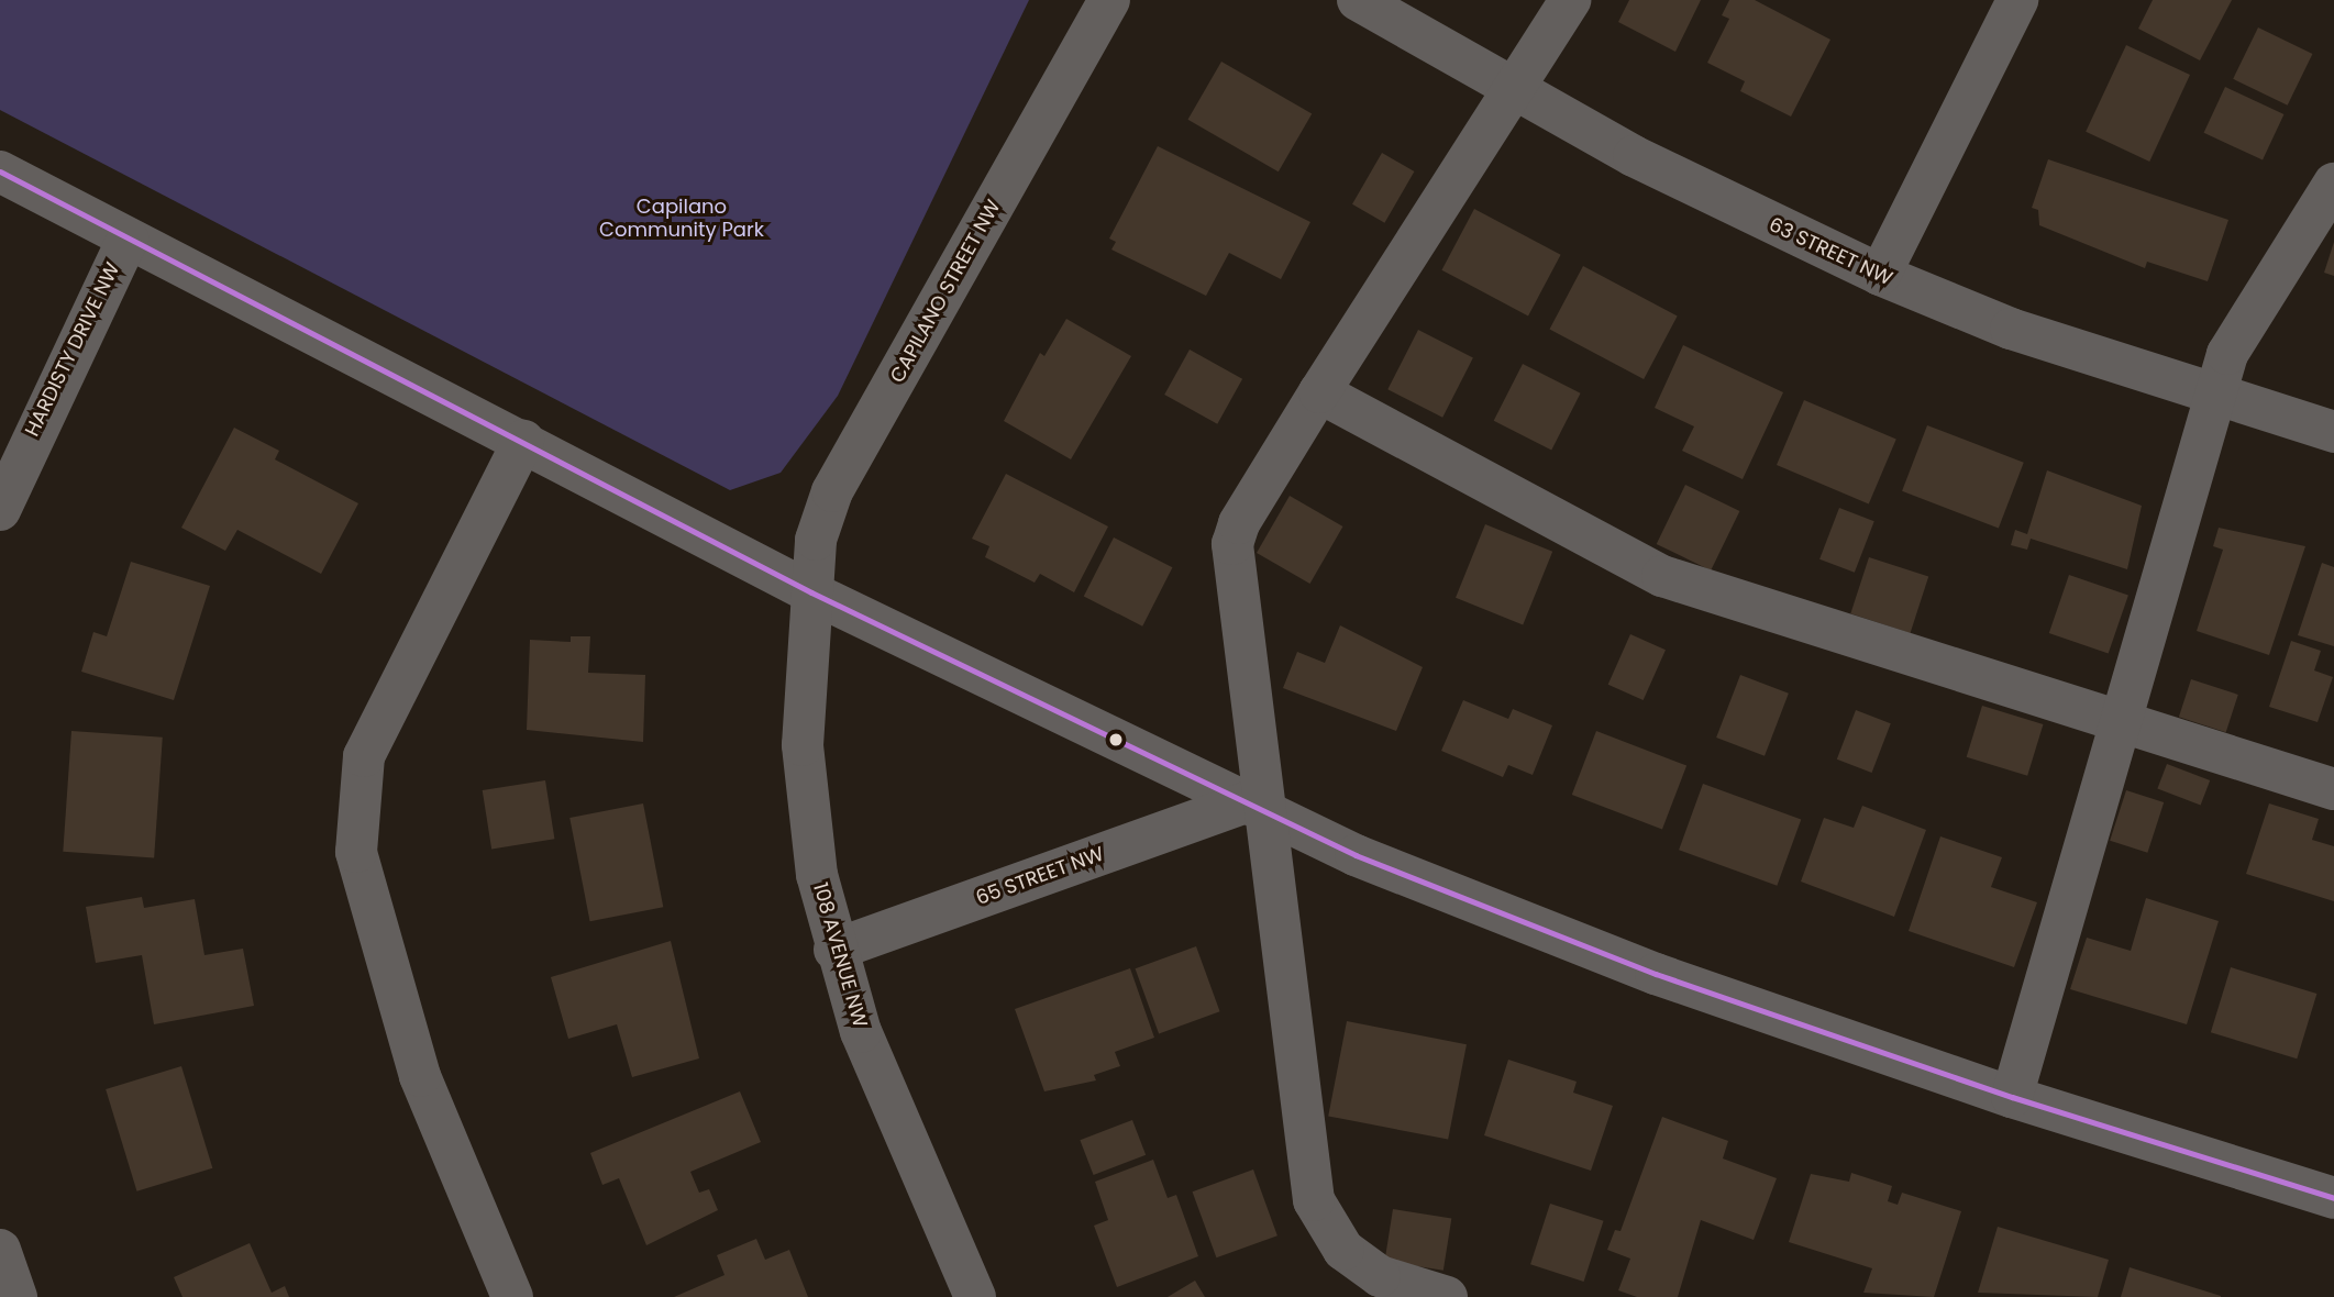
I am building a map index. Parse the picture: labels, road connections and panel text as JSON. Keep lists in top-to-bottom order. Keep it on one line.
{"streets":{"street":["63 STREET NW","CAPILANO STREET NW","HARDISTY DRIVE NW","65 STREET NW","108 AVENUE NW"]},"crossings":[["CAPILANO STREET NW","108 AVENUE NW"],["65 STREET NW","108 AVENUE NW"]],"parks":["Capilano Community Park"]}
